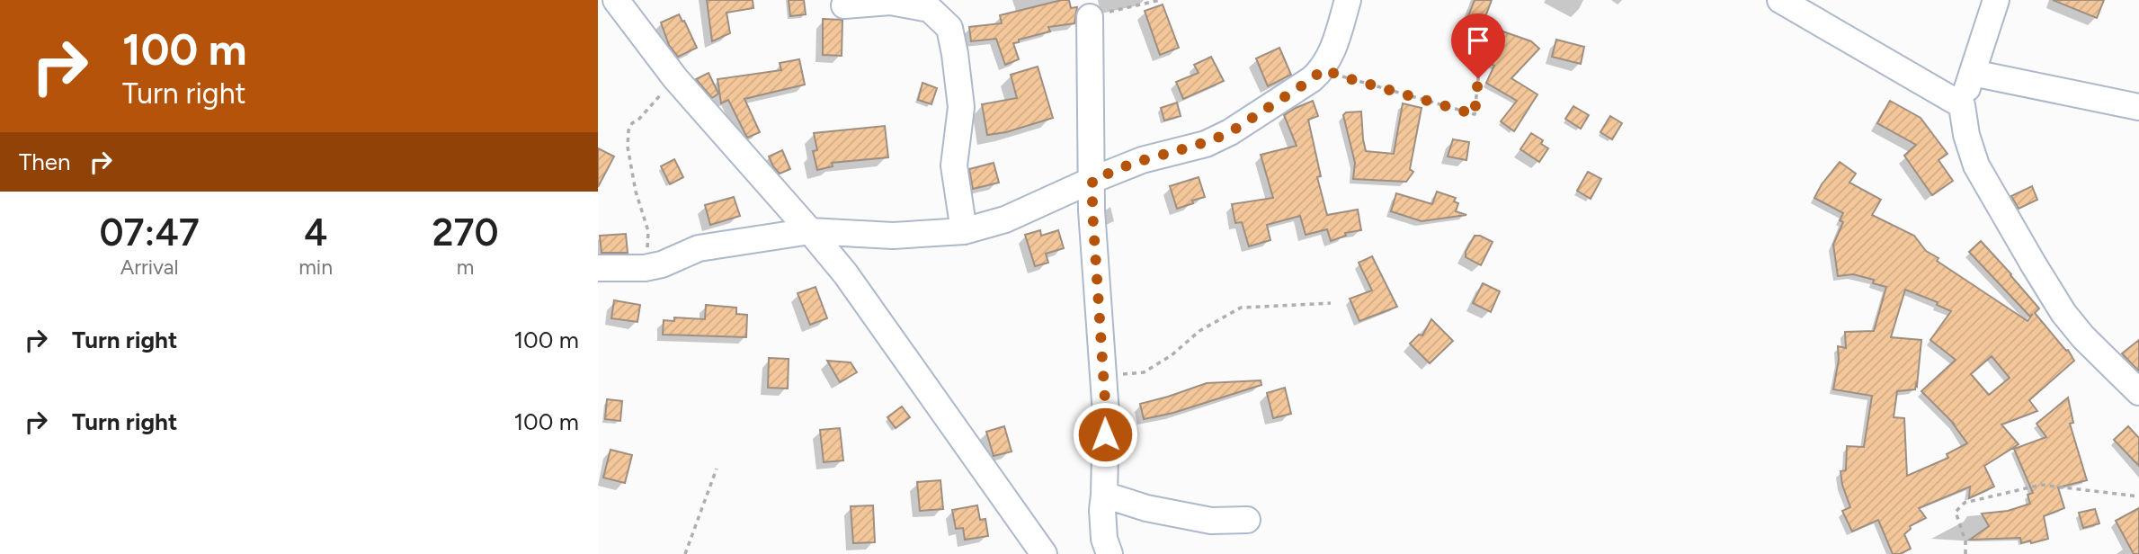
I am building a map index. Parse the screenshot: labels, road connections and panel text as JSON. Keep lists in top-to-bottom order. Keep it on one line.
{"page":{"turn":["100 m","Turn right"],"then":"Then","eta":["07:47","Arrival","4","min","270","m"],"list":[{"name":"Turn right","value":"100 m"},{"name":"Turn right","value":"100 m"}]}}
